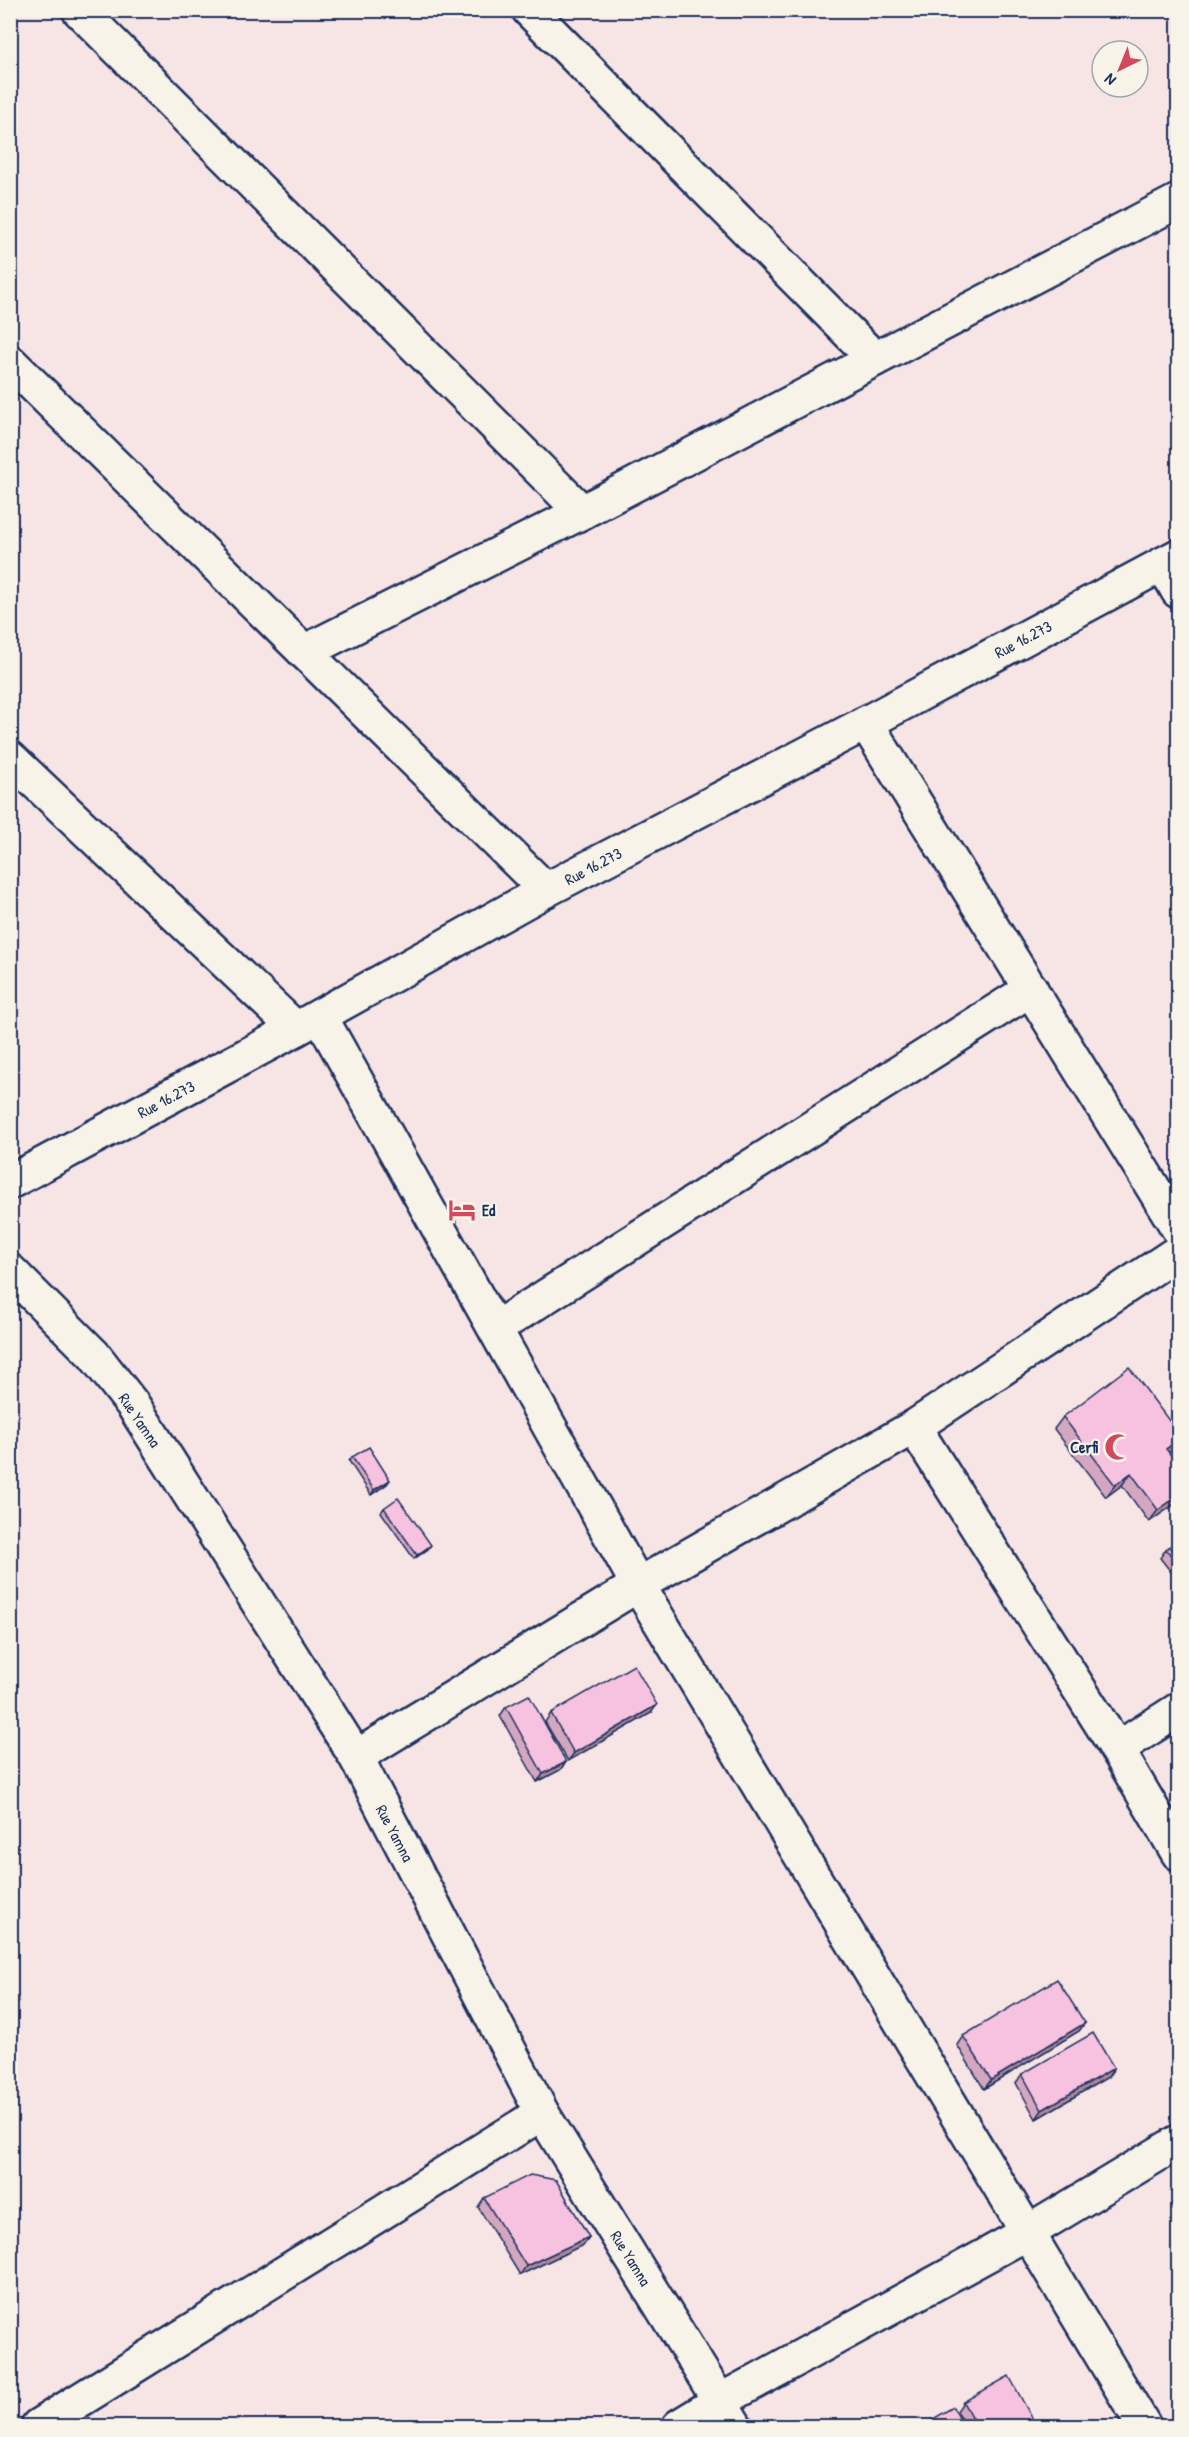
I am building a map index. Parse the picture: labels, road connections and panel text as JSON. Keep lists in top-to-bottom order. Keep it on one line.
{"streets":{"street":["Rue 16.273","Rue Yamna"]},"places":{"hotel":["Ed"],"mosque":["Cerfi"]},"north":"bottom left"}
